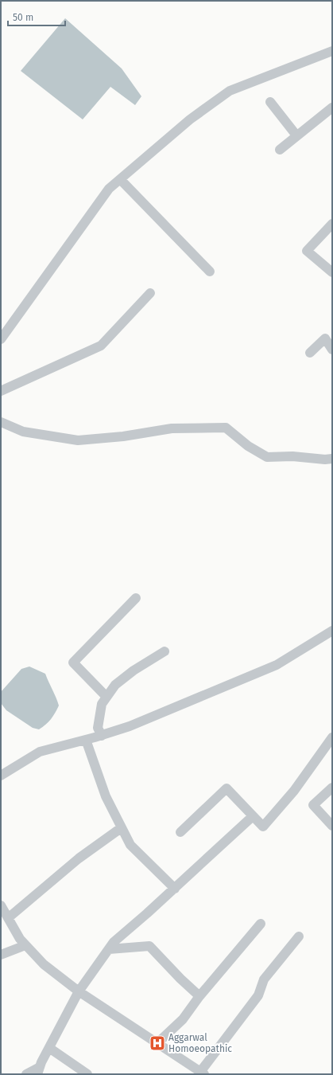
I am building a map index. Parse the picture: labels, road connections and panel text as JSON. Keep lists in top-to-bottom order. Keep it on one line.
{"places":{"hospital":["Aggarwal Homoeopathic"]},"scale_bar":"50 m"}
